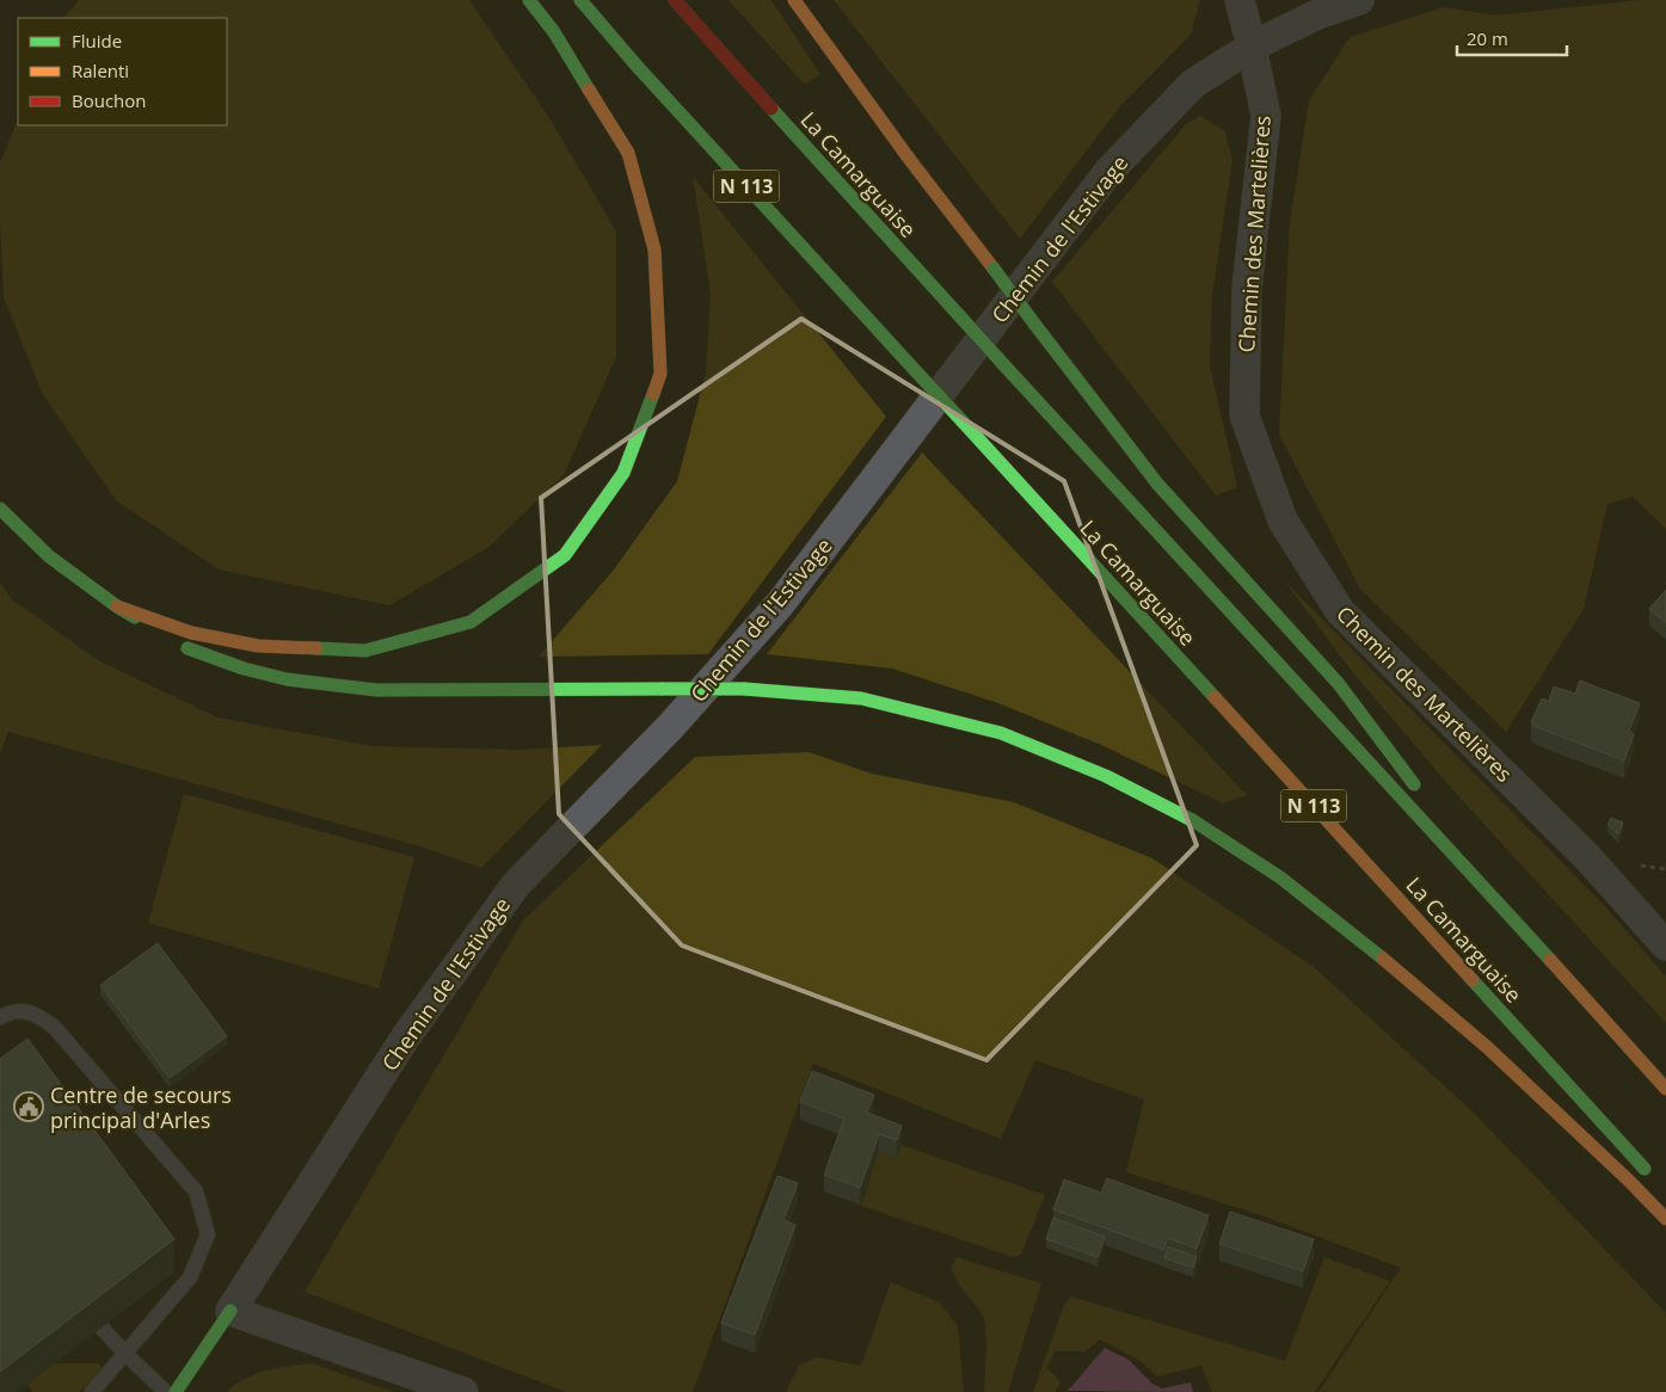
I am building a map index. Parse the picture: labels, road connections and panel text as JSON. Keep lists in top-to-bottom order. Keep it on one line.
{"streets":{"main road":["La Camarguaise","N 113"],"street":["Chemin des Martelières","Chemin de l'Estivage"]},"crossings":[["Chemin des Martelières","Chemin de l'Estivage"]],"places":{"public building":["Centre de secours principal d'Arles"]},"legend":["Fluide","Ralenti","Bouchon"],"scale_bar":"20 m"}
